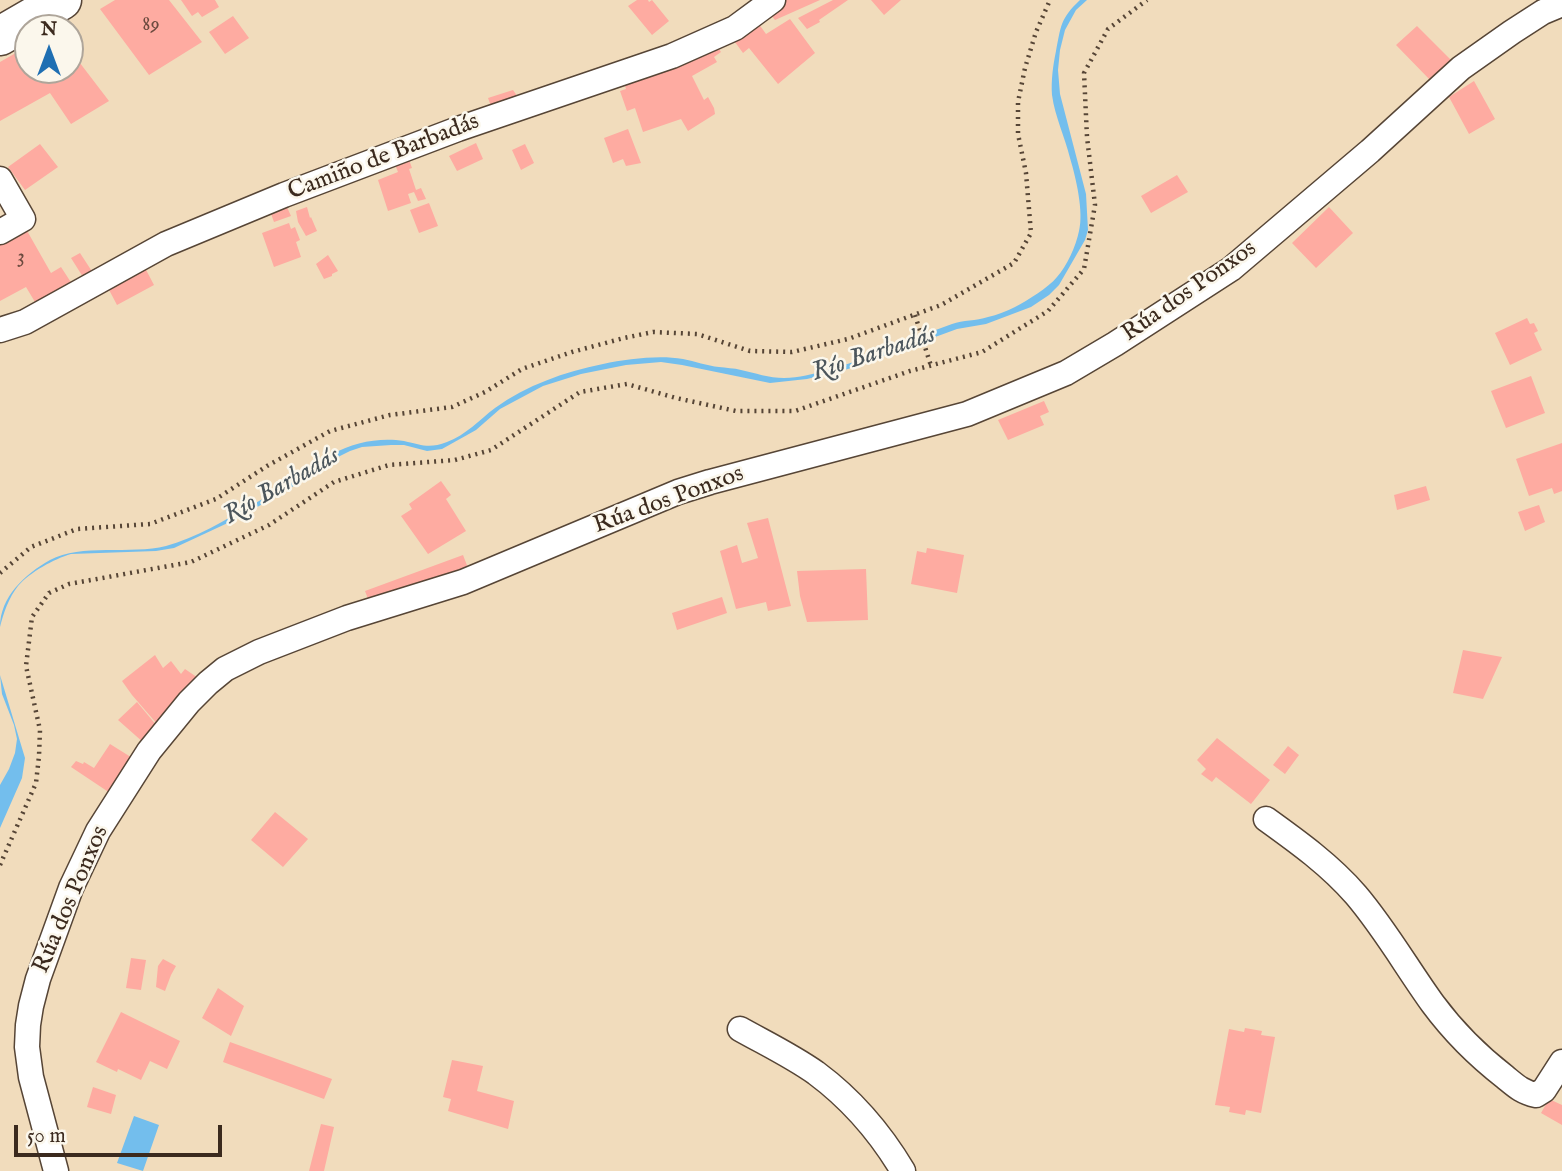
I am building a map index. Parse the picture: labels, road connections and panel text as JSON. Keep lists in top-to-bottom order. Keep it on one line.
{"streets":{"street":["Camiño de Barbadás","Rúa dos Ponxos"]},"water":["Río Barbadás"],"house_numbers":["89","3"],"scale_bar":"50 m","north":"top"}
